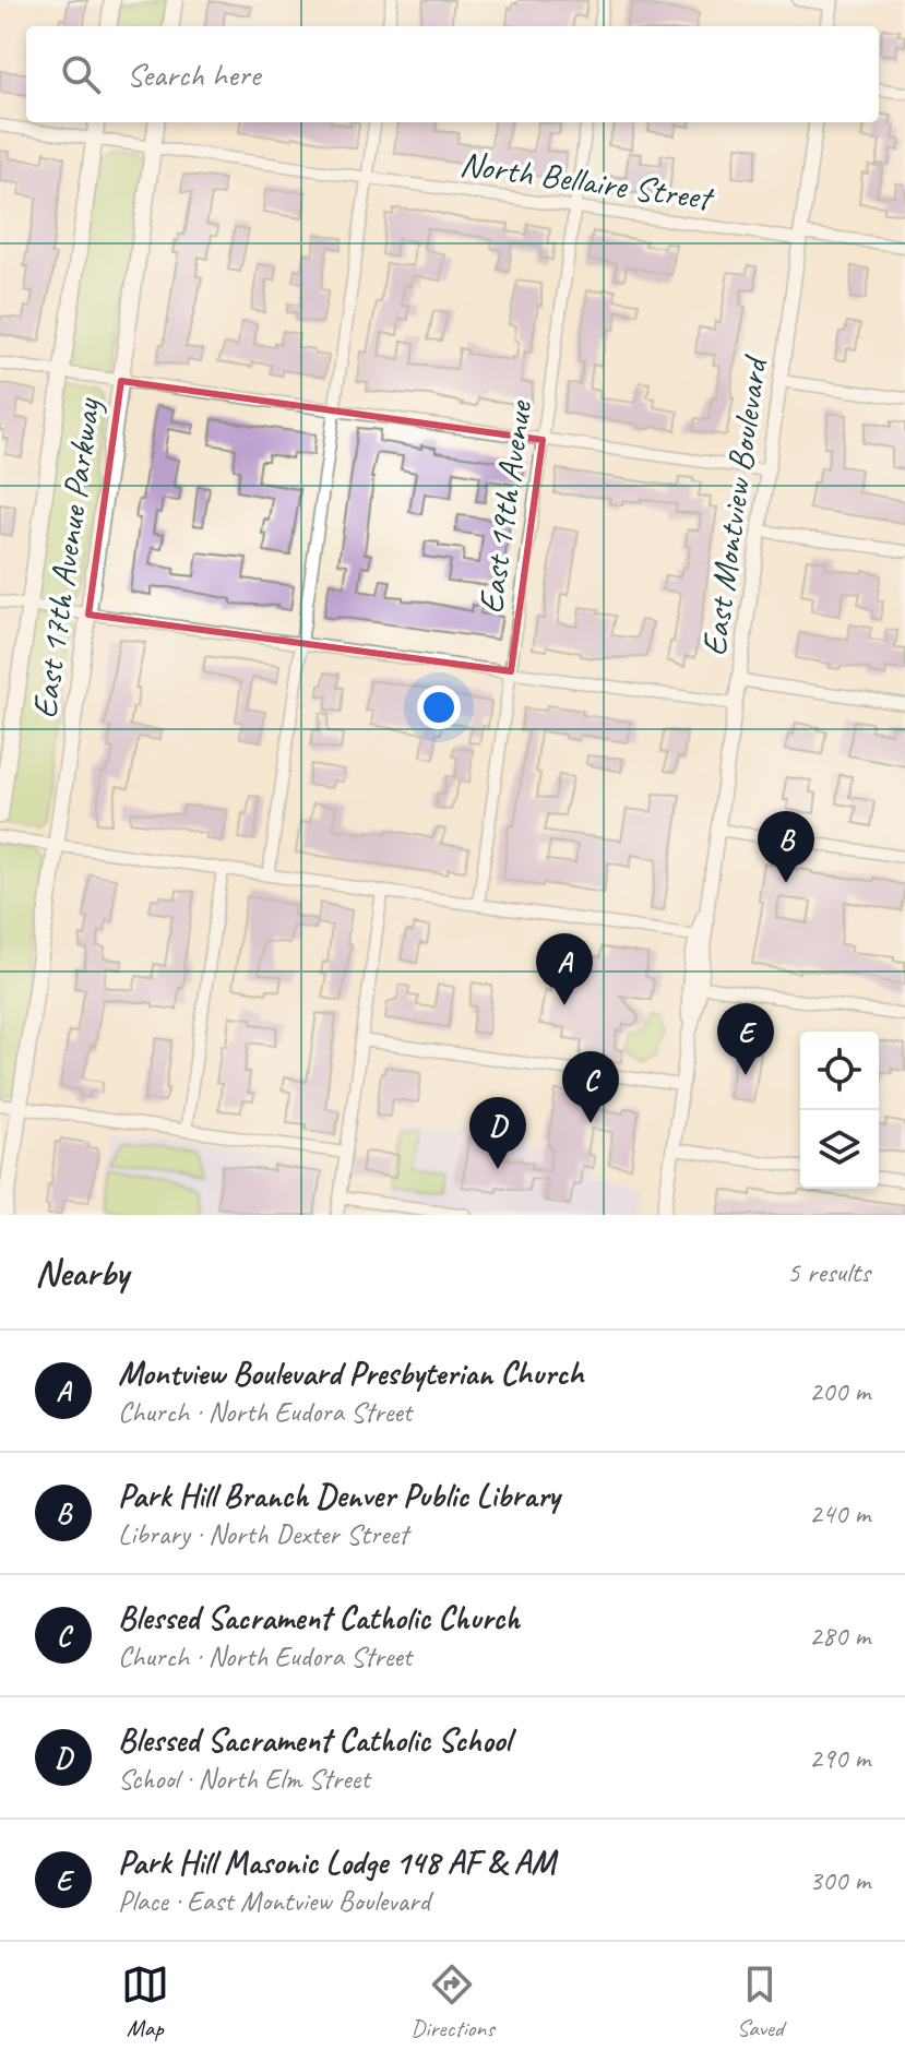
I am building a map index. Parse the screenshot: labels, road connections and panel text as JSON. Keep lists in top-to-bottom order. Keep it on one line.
{"streets":{"main road":["East 17th Avenue Parkway"],"street":["North Bellaire Street","East 19th Avenue","East Montview Boulevard"]},"crossings":[["North Bellaire Street","East 19th Avenue"],["North Bellaire Street","East Montview Boulevard"],["North Bellaire Street","East 17th Avenue Parkway"]],"page":{"search":"Search here","pins":["B","A","E","C","D"],"heading":["Nearby","5 results"],"list":[{"mark":"A","name":"Montview Boulevard Presbyterian Church","note":"Church · North Eudora Street","value":"200 m"},{"mark":"B","name":"Park Hill Branch Denver Public Library","note":"Library · North Dexter Street","value":"240 m"},{"mark":"C","name":"Blessed Sacrament Catholic Church","note":"Church · North Eudora Street","value":"280 m"},{"mark":"D","name":"Blessed Sacrament Catholic School","note":"School · North Elm Street","value":"290 m"},{"mark":"E","name":"Park Hill Masonic Lodge 148 AF & AM","note":"Place · East Montview Boulevard","value":"300 m"}],"nav":["Map","Directions","Saved"]}}
